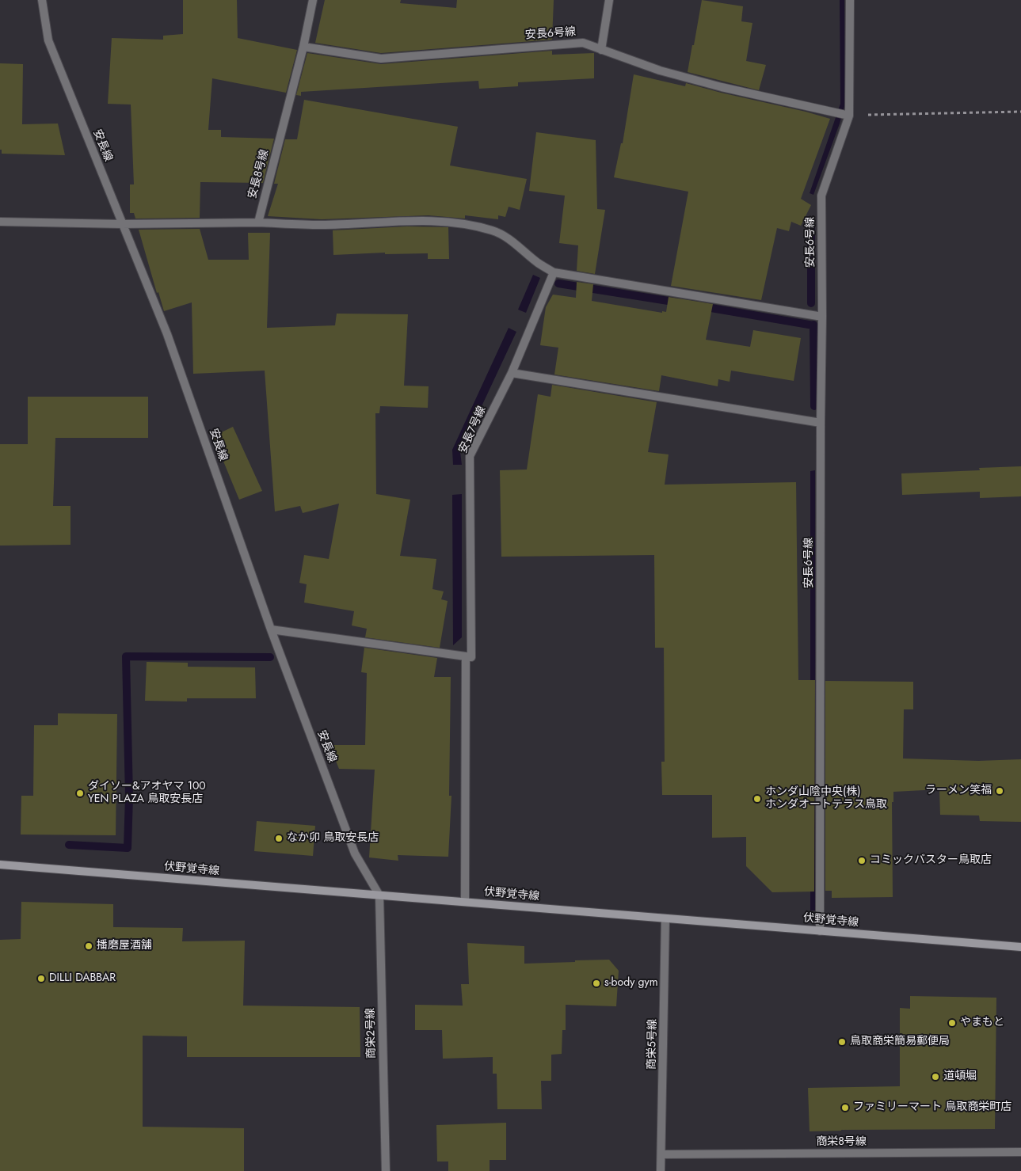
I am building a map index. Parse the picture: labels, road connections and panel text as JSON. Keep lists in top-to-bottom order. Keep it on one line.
{"streets":{"main road":["伏野覚寺線"],"street":["安長6号線","安長線","安長8号線","安長7号線","商栄2号線","商栄5号線","商栄8号線"]},"crossings":[["安長6号線","安長8号線"],["安長6号線","伏野覚寺線"],["安長線","伏野覚寺線"],["安長線","商栄2号線"],["伏野覚寺線","商栄2号線"],["伏野覚寺線","商栄5号線"],["商栄5号線","商栄8号線"]],"places":["ラーメン笑福","ダイソー&アオヤマ 100 YEN PLAZA 鳥取安長店","ホンダ山陰中央(株) ホンダオートテラス鳥取","なか卯 鳥取安長店","コミックバスター鳥取店","播磨屋酒舗","DILLI DABBAR","s-body gym","やまもと","鳥取商栄簡易郵便局","道頓堀","ファミリーマート 鳥取商栄町店"]}
